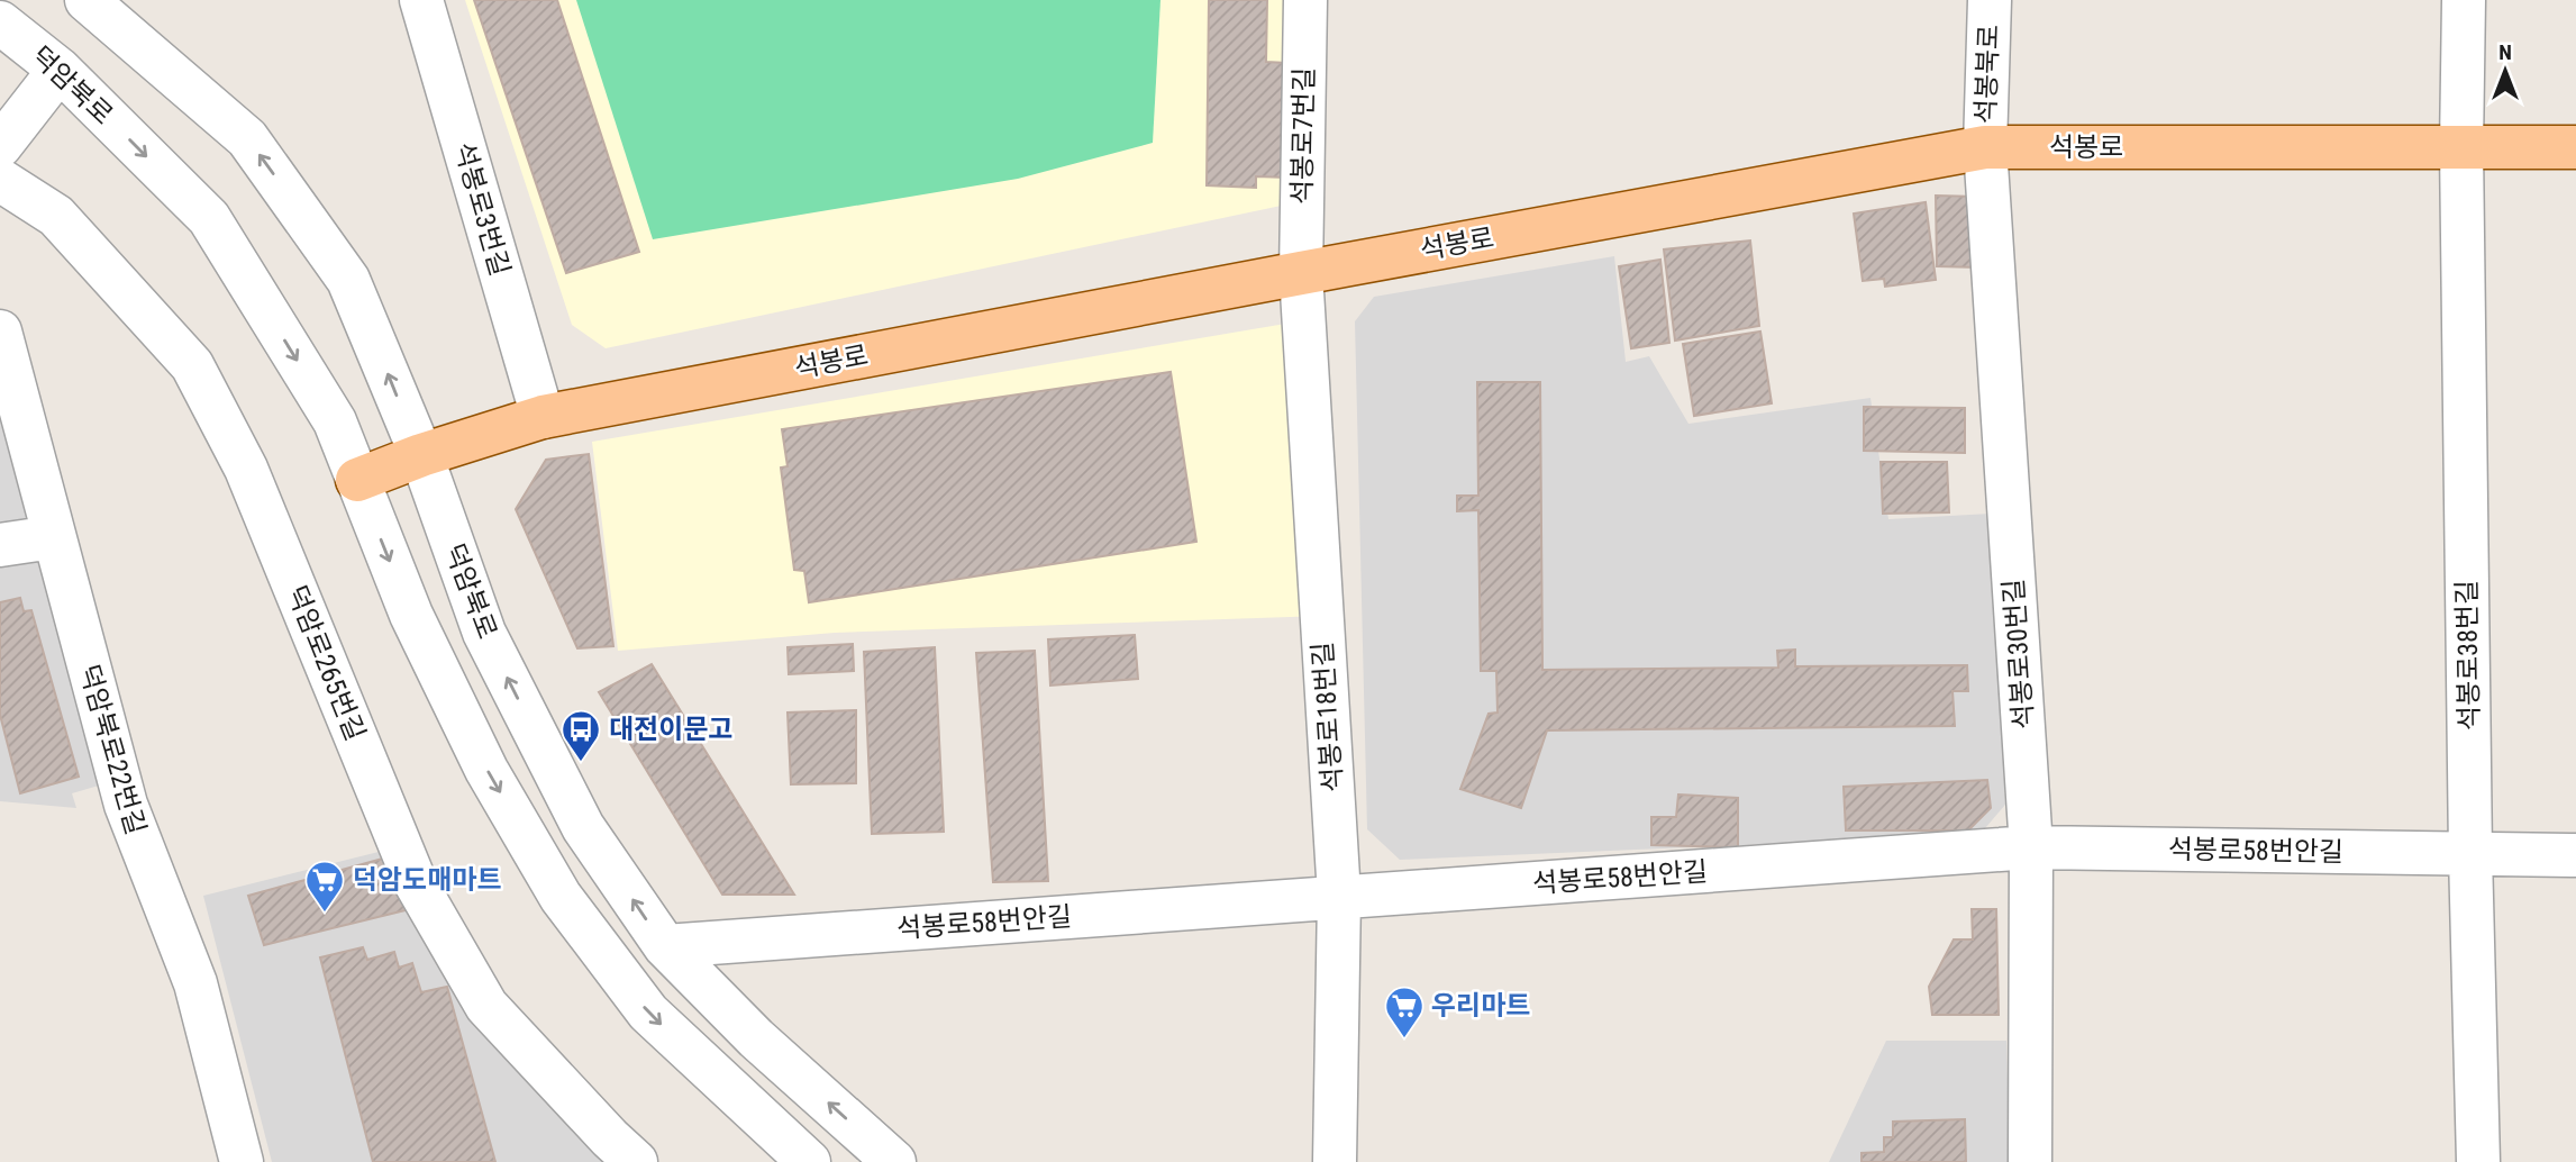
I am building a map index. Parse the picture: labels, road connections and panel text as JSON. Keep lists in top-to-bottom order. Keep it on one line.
{"streets":{"main road":["석봉로"],"street":["석봉북로","덕암북로","석봉로7번길","석봉로3번길","석봉로30번길","석봉로38번길","덕암로265번길","석봉로18번길","덕암북로22번길","석봉로58번안길"]},"crossings":[["석봉북로","석봉로"],["석봉북로","석봉로30번길"],["덕암북로","석봉로"],["덕암북로","석봉로58번안길"],["석봉로7번길","석봉로"],["석봉로7번길","석봉로18번길"],["석봉로","석봉로3번길"],["석봉로","석봉로30번길"],["석봉로","석봉로38번길"],["석봉로","석봉로18번길"],["석봉로30번길","석봉로58번안길"],["석봉로38번길","석봉로58번안길"],["석봉로18번길","석봉로58번안길"]],"places":{"bus stop":["대전이문고"],"supermarket":["덕암도매마트","우리마트"]},"north":"top"}
